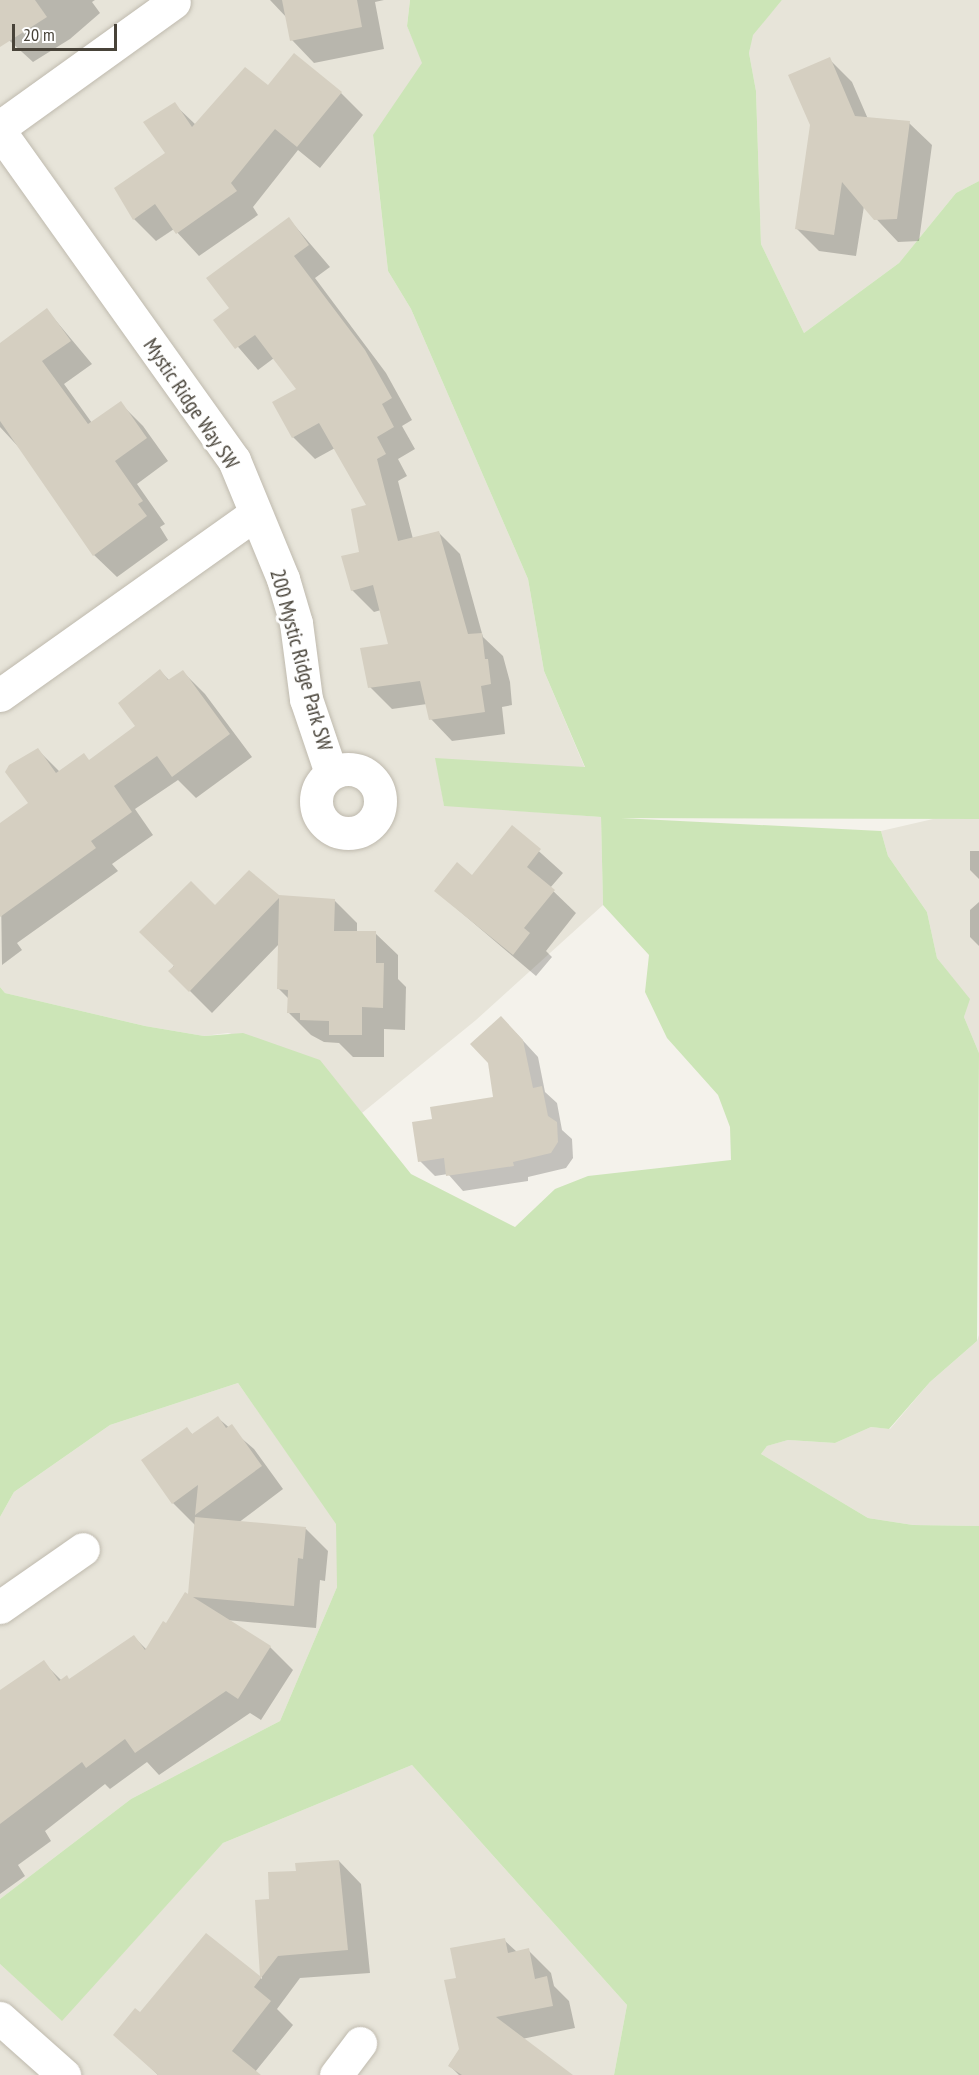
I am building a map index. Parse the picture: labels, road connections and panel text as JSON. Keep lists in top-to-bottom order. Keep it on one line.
{"streets":{"street":["Mystic Ridge Way SW","200 Mystic Ridge Park SW"]},"crossings":[["Mystic Ridge Way SW","200 Mystic Ridge Park SW"]],"scale_bar":"20 m"}
